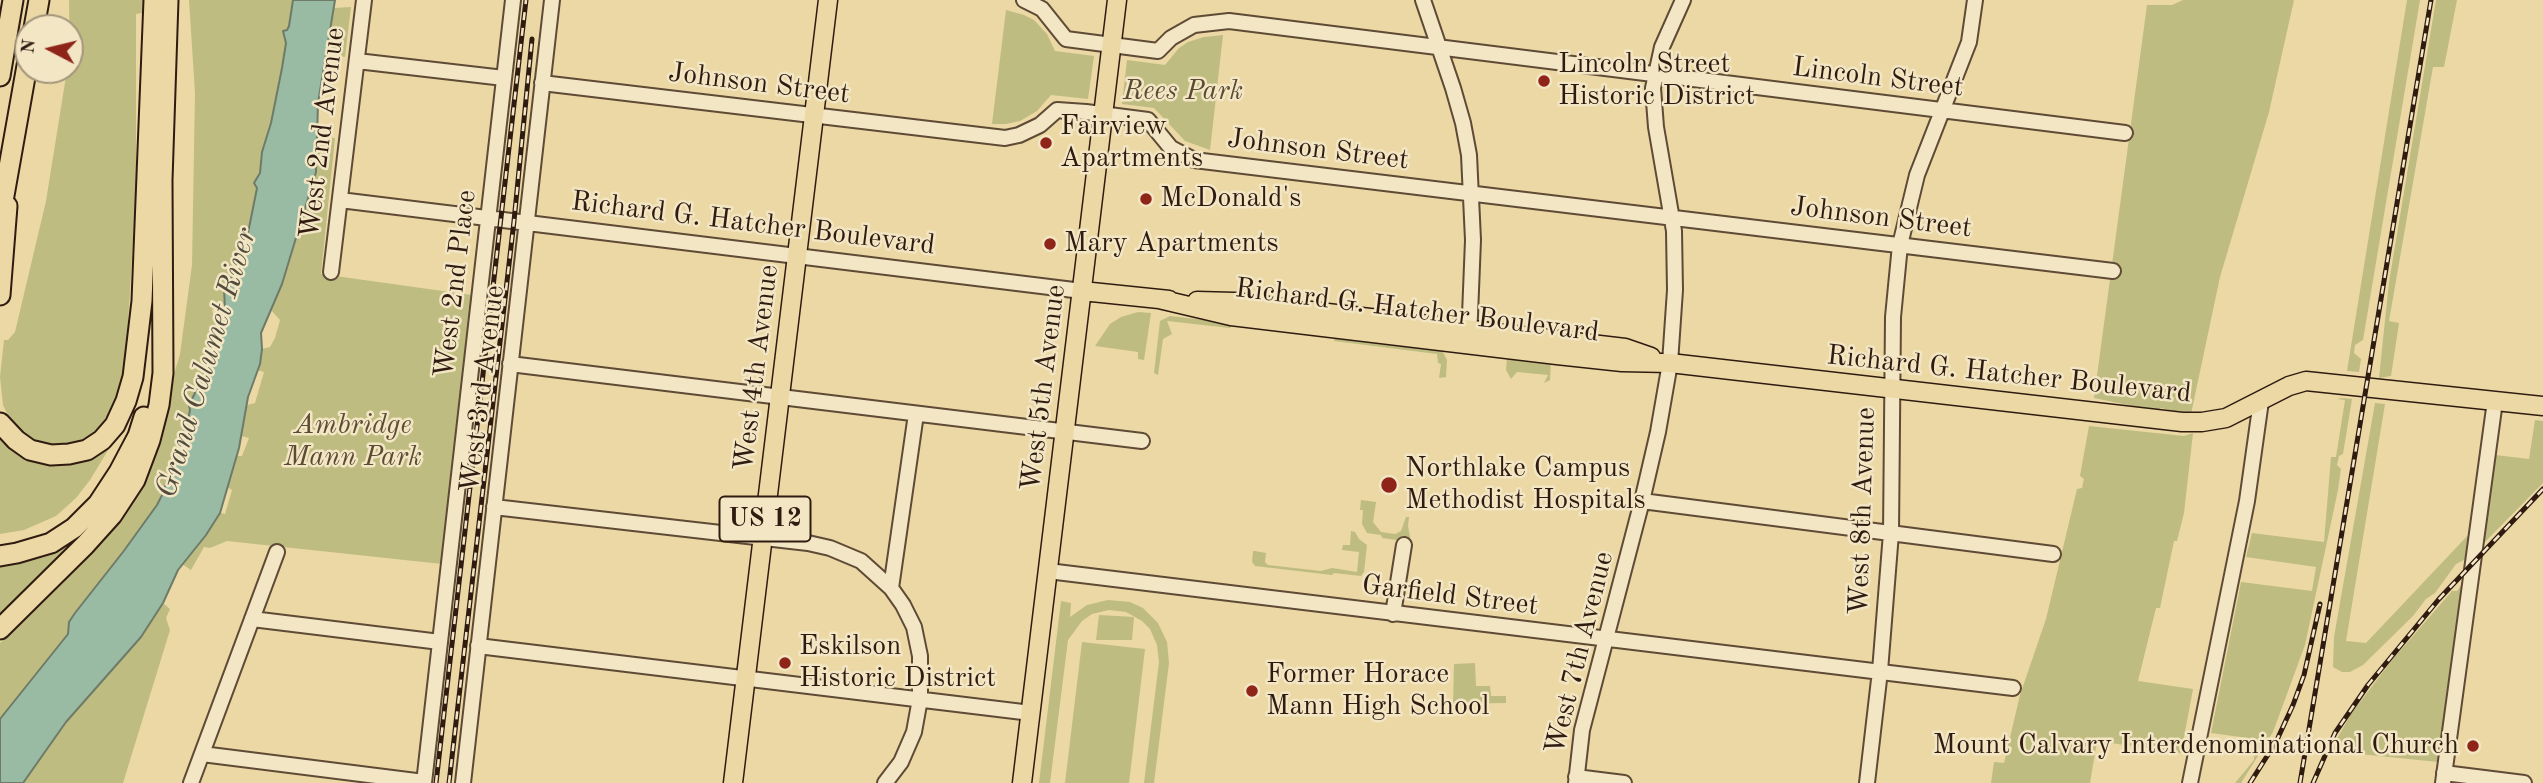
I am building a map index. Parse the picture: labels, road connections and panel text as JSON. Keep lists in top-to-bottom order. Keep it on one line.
{"streets":{"main road":["Richard G. Hatcher Boulevard","West 4th Avenue","West 5th Avenue","US 12"],"street":["Lincoln Street","Johnson Street","West 2nd Avenue","West 2nd Place","West 3rd Avenue","West 8th Avenue","Garfield Street","West 7th Avenue"]},"crossings":[["Lincoln Street","West 5th Avenue"],["Lincoln Street","West 8th Avenue"],["Lincoln Street","West 7th Avenue"],["Johnson Street","West 4th Avenue"],["Johnson Street","West 5th Avenue"],["Johnson Street","West 3rd Avenue"],["Johnson Street","West 8th Avenue"],["Johnson Street","West 7th Avenue"],["West 2nd Avenue","Richard G. Hatcher Boulevard"],["Richard G. Hatcher Boulevard","West 2nd Place"],["Richard G. Hatcher Boulevard","West 4th Avenue"],["Richard G. Hatcher Boulevard","West 5th Avenue"],["Richard G. Hatcher Boulevard","West 3rd Avenue"],["Richard G. Hatcher Boulevard","West 8th Avenue"],["Richard G. Hatcher Boulevard","West 7th Avenue"],["West 5th Avenue","Garfield Street"],["West 8th Avenue","Garfield Street"],["Garfield Street","West 7th Avenue"]],"water":["Grand Calumet River"],"parks":["Rees Park","Ambridge Mann Park"],"places":["Lincoln Street Historic District","Fairview Apartments","McDonald's","Mary Apartments","Northlake Campus Methodist Hospitals","Eskilson Historic District","Former Horace Mann High School","Mount Calvary Interdenominational Church"],"north":"left"}
